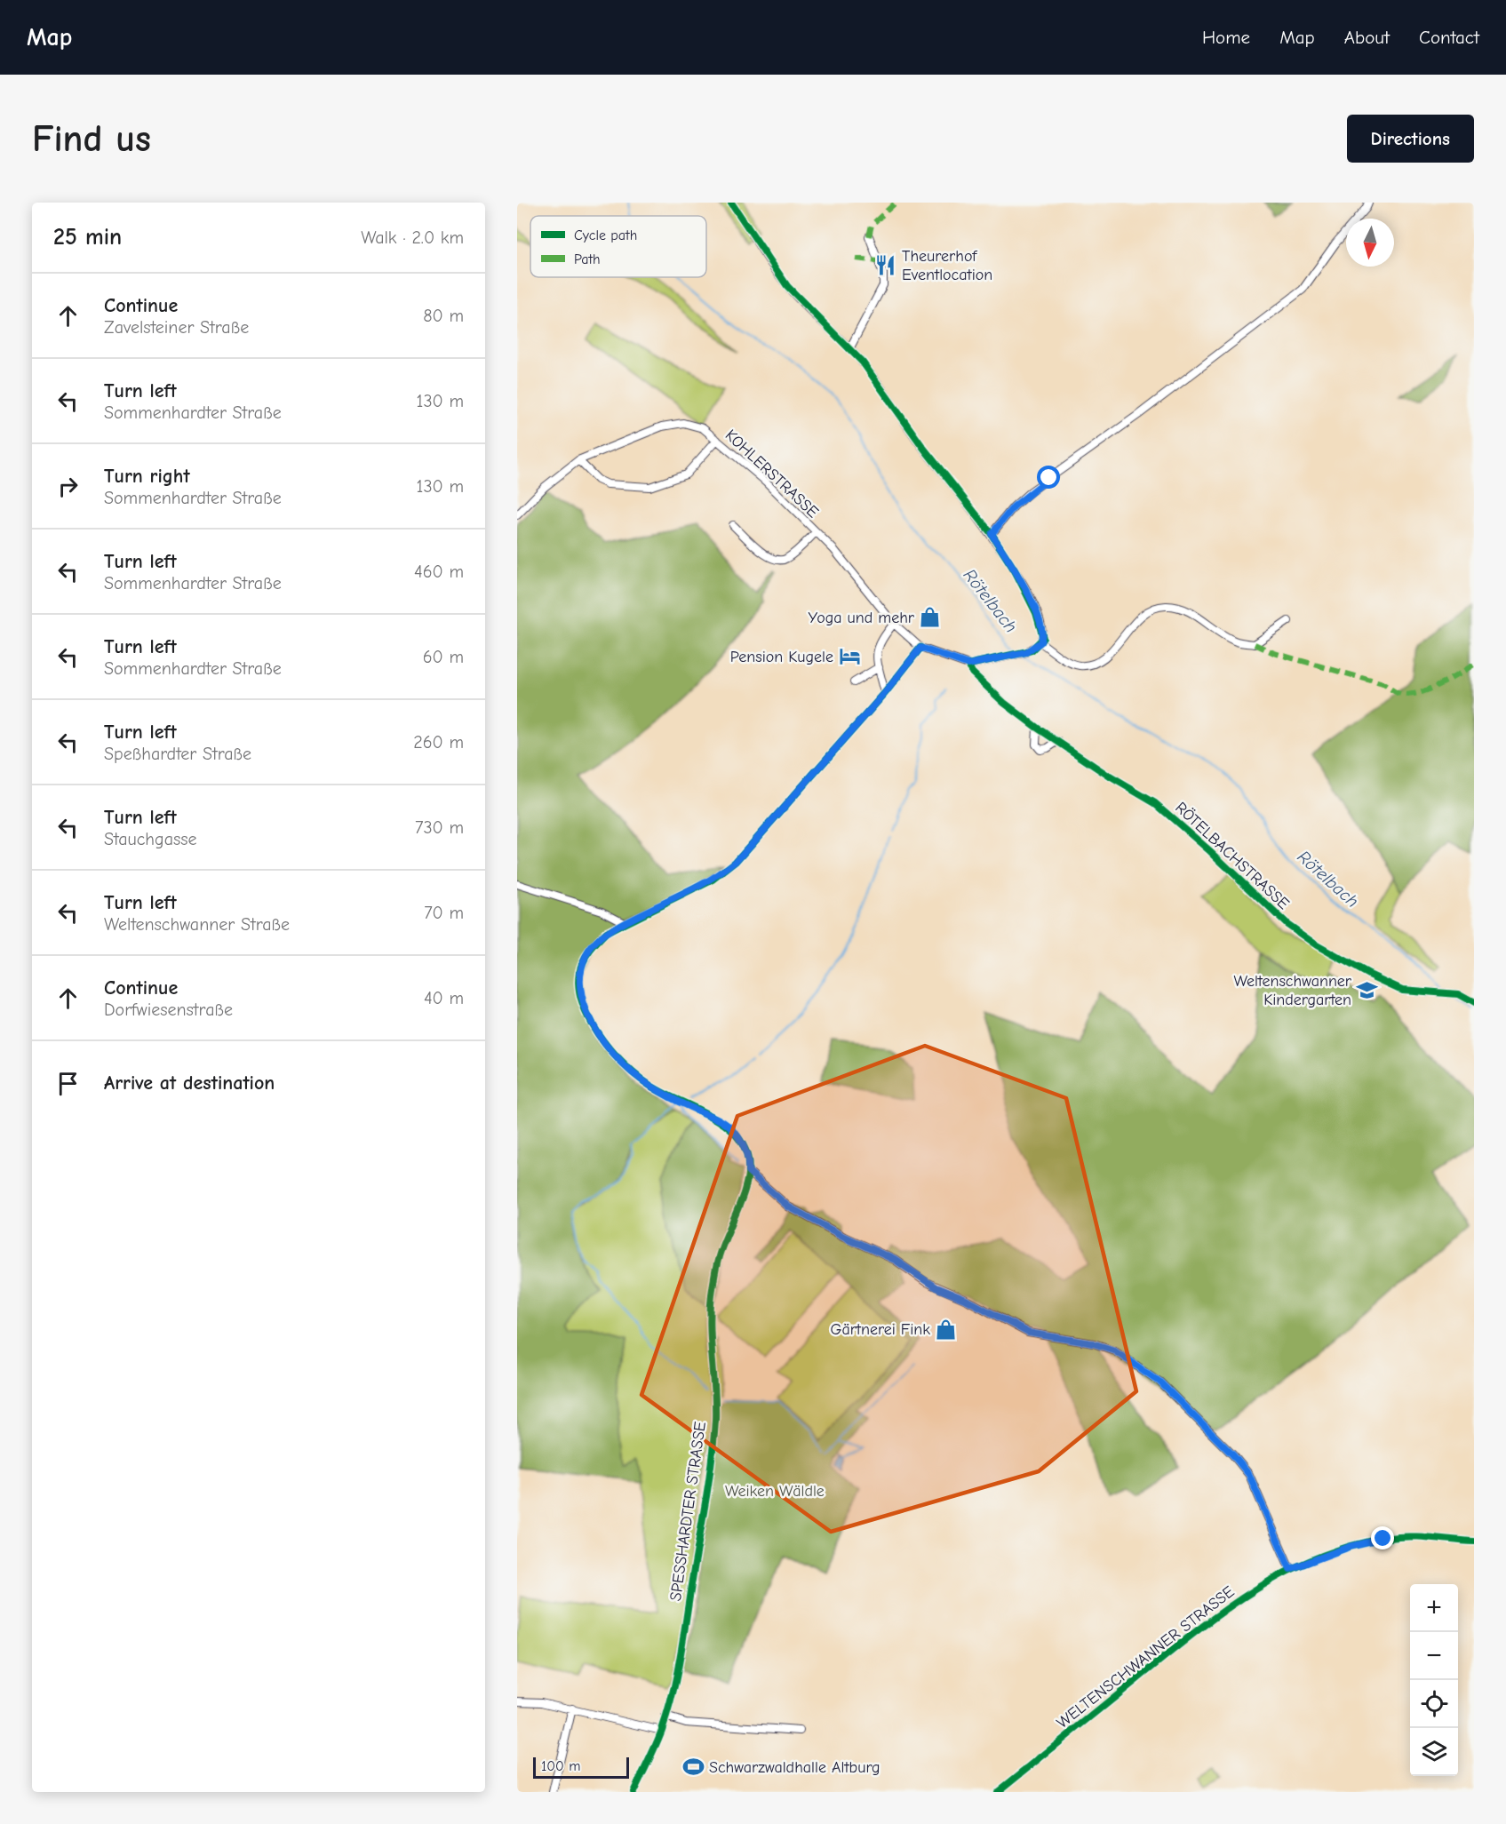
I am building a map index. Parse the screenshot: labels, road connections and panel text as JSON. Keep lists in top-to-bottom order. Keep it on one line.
{"streets":{"street":["KOHLERSTRASSE","RÖTELBACHSTRASSE","SPESSHARDTER STRASSE","WELTENSCHWANNER STRASSE"]},"water":["Rötelbach"],"parks":["Weiken Wäldle"],"places":{"restaurant":["Theurerhof Eventlocation"],"shop":["Yoga und mehr","Gärtnerei Fink"],"hotel":["Pension Kugele"],"school or university":["Weltenschwanner Kindergarten"],"sports":["Schwarzwaldhalle Altburg"]},"legend":["Cycle path","Path"],"scale_bar":"100 m","north":"bottom","page":{"header":"Map","nav":["Home","Map","About","Contact"],"buttons":"Directions","title":"Find us","heading":["25 min","Walk · 2.0 km"],"list":[["Continue","Zavelsteiner Straße","80 m"],["Turn left","Sommenhardter Straße","130 m"],["Turn right","Sommenhardter Straße","130 m"],["Turn left","Sommenhardter Straße","460 m"],["Turn left","Sommenhardter Straße","60 m"],["Turn left","Speßhardter Straße","260 m"],["Turn left","Stauchgasse","730 m"],["Turn left","Weltenschwanner Straße","70 m"],["Continue","Dorfwiesenstraße","40 m"],"Arrive at destination"],"map_buttons":["+","−"],"scale":"100 m"}}
